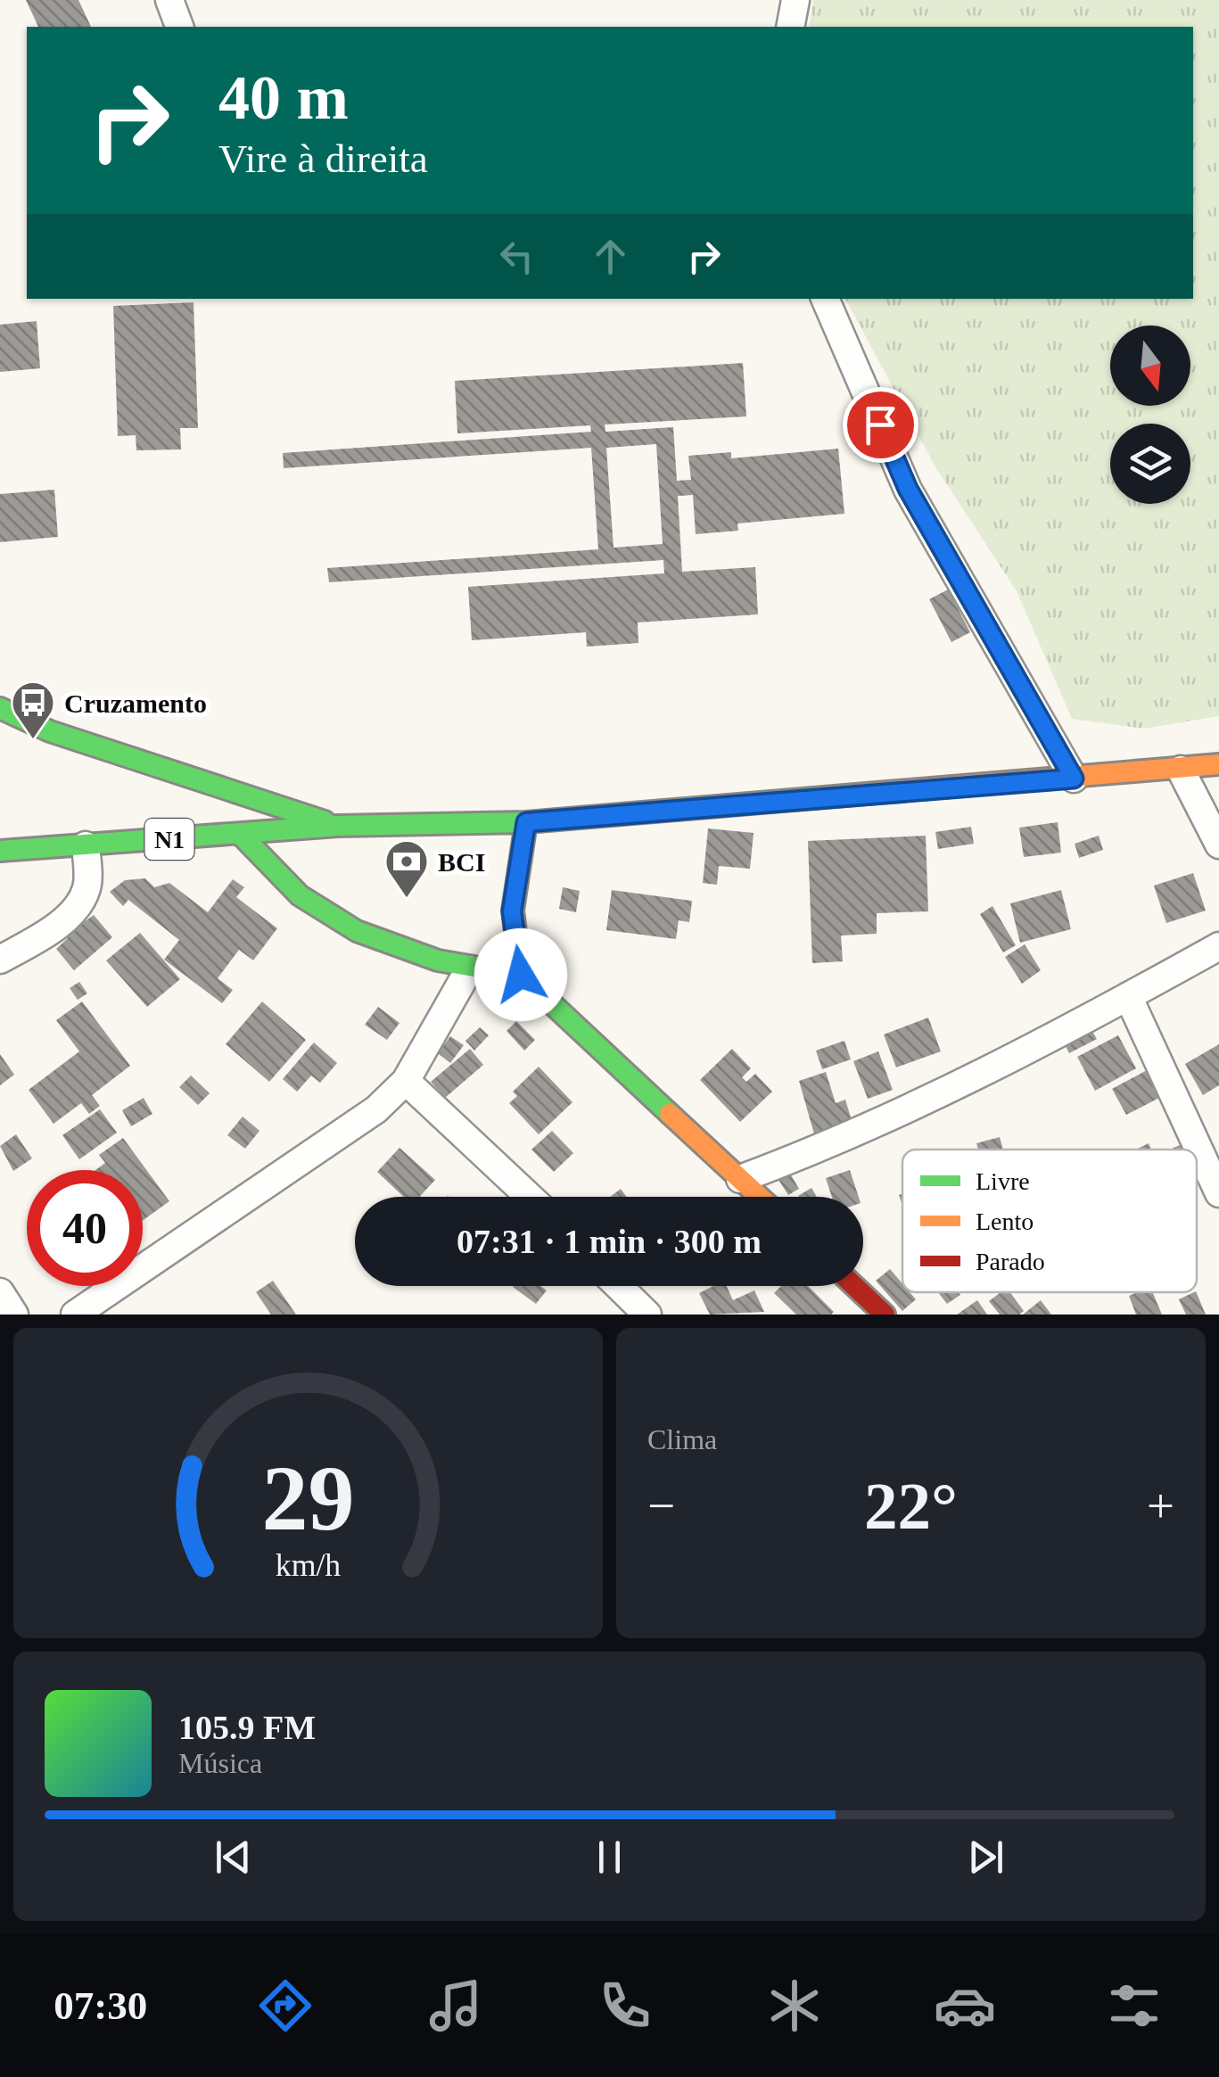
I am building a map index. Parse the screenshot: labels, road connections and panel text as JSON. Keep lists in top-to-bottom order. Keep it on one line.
{"streets":{"main road":["N1"]},"places":{"bus stop":["Cruzamento"],"bank":["BCI"]},"legend":["Livre","Lento","Parado"],"north":"bottom","page":{"turn":["40 m","Vire à direita"],"limit":"40","trip":"07:31 · 1 min · 300 m","tile":"Clima","heat":["−","22°","+"],"song":["105.9 FM","Música"],"tabs":"07:30","gauge":["29","km/h"]}}
